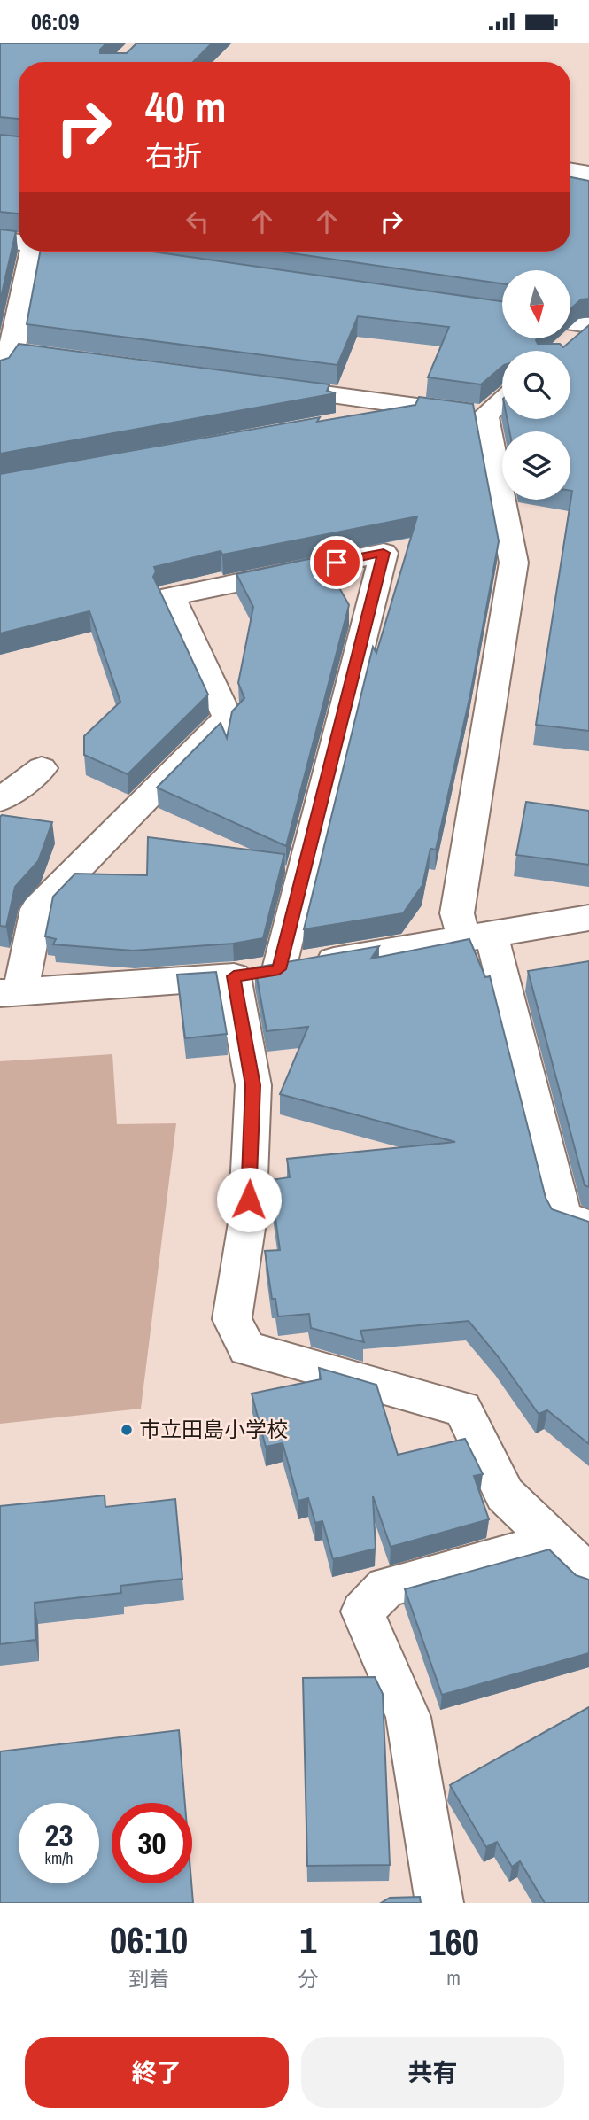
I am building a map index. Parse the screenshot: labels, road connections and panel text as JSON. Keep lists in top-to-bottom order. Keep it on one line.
{"places":["市立田島小学校"],"north":"bottom","page":{"status":"06:09","turn":["40 m","右折"],"speed":"23 km/h","limit":"30","eta":["06:10","到着","1","分","160","m"],"buttons":["終了","共有"]}}
